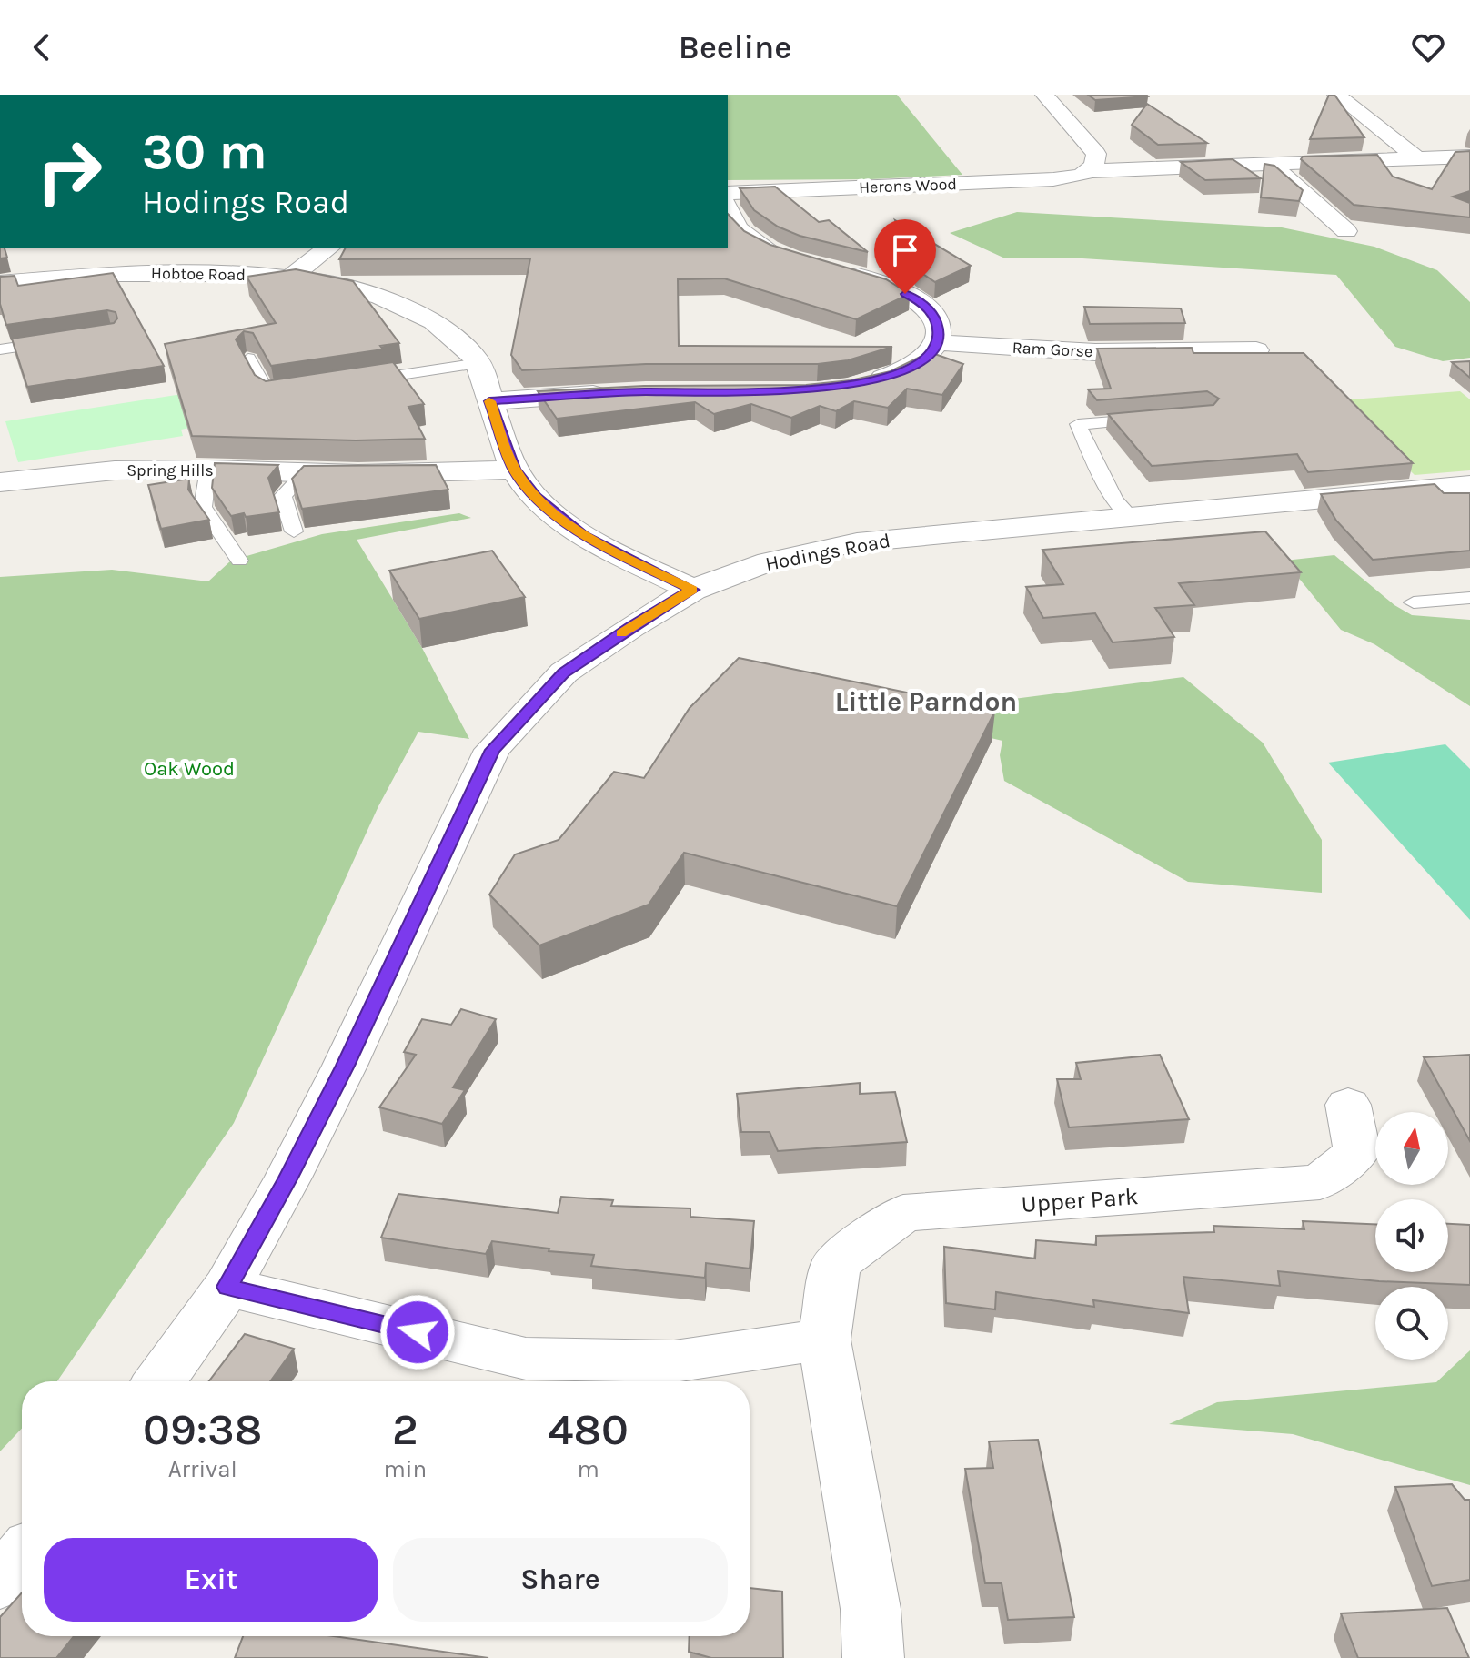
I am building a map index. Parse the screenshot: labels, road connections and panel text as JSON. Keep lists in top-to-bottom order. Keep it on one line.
{"streets":{"street":["Herons Wood","Hobtoe Road","Ram Gorse","Spring Hills","Hodings Road","Upper Park"]},"crossings":[["Hobtoe Road","Spring Hills"],["Hobtoe Road","Hodings Road"]],"districts":["Little Parndon"],"parks":["Oak Wood"],"north":"top","page":{"header":"Beeline","turn":["30 m","Hodings Road"],"eta":["09:38","Arrival","2","min","480","m"],"buttons":["Exit","Share"]}}
